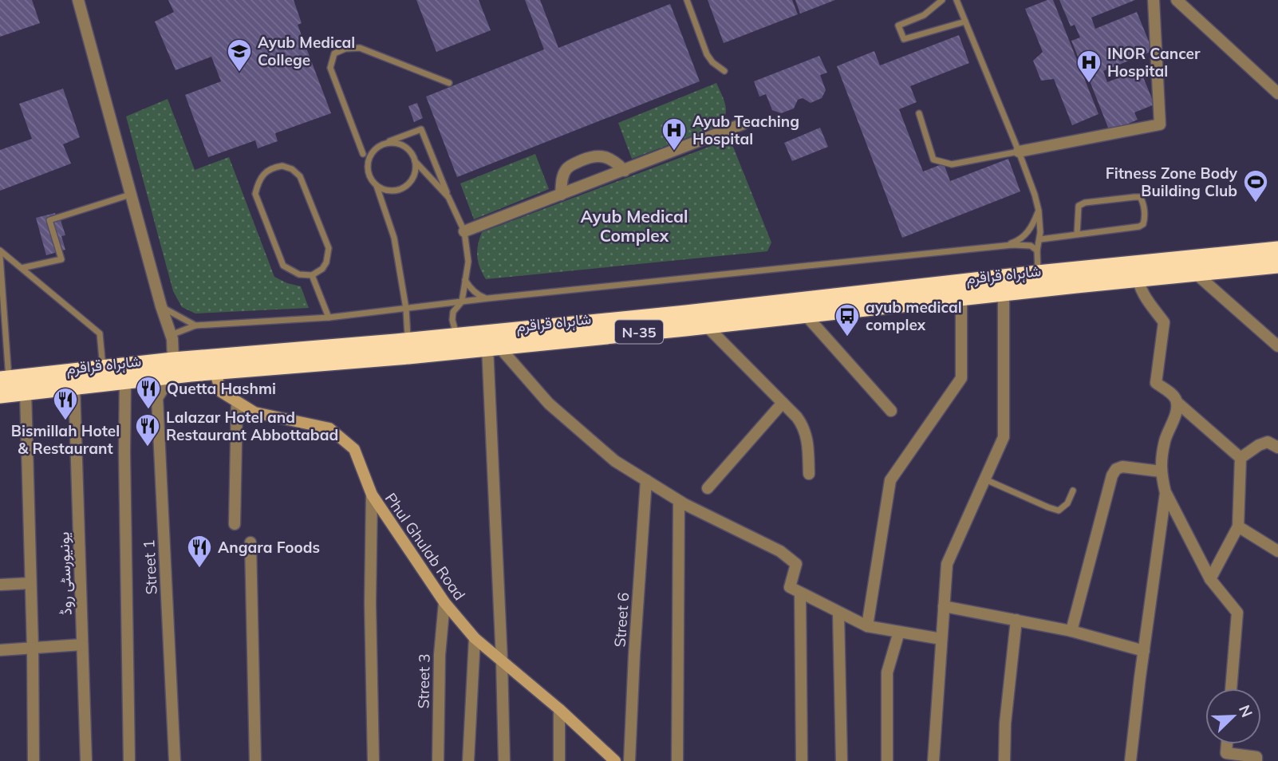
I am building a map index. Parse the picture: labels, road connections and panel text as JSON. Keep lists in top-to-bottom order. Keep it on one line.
{"streets":{"highway":["شاہراہ قراقرم","N-35"],"street":["Phul Ghulab Road","Street 1","یونیورسٹی روڈ","Street 6","Street 3"]},"crossings":[["شاہراہ قراقرم","Phul Ghulab Road"],["شاہراہ قراقرم","Street 1"],["شاہراہ قراقرم","یونیورسٹی روڈ"],["Phul Ghulab Road","Street 3"]],"districts":["Ayub Medical Complex"],"places":{"school or university":["Ayub Medical College"],"hospital":["INOR Cancer Hospital","Ayub Teaching Hospital"],"sports":["Fitness Zone Body Building Club"],"bus stop":["ayub medical complex"],"restaurant":["Quetta Hashmi","Bismillah Hotel & Restaurant","Lalazar Hotel and Restaurant Abbottabad","Angara Foods"]},"north":"top right"}
